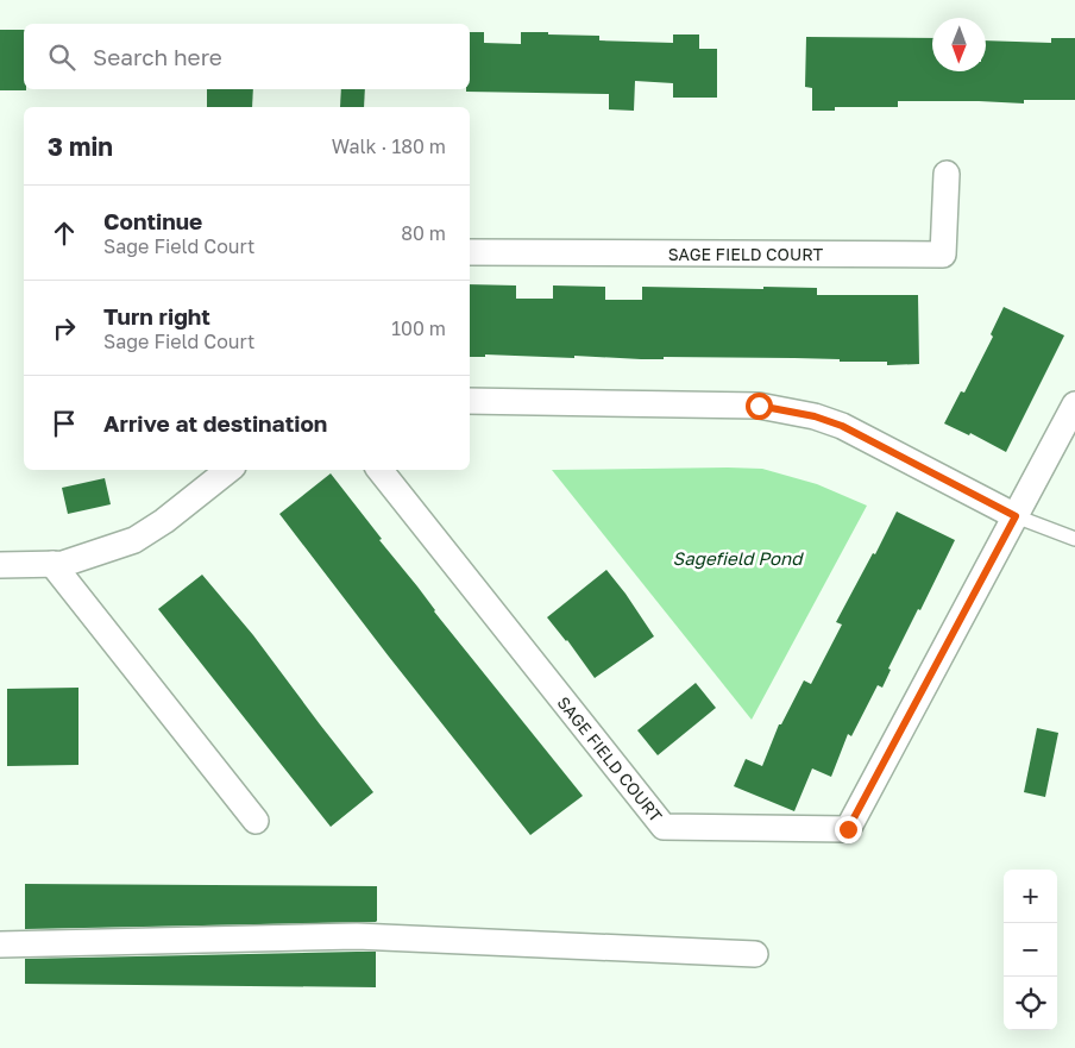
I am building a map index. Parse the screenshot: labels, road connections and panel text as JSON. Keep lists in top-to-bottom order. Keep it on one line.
{"streets":{"street":["SAGE FIELD COURT"]},"water":["Sagefield Pond"],"north":"bottom","page":{"search":"Search here","heading":["3 min","Walk · 180 m"],"list":[["Continue","Sage Field Court","80 m"],["Turn right","Sage Field Court","100 m"],"Arrive at destination"],"map_buttons":["+","−"]}}
